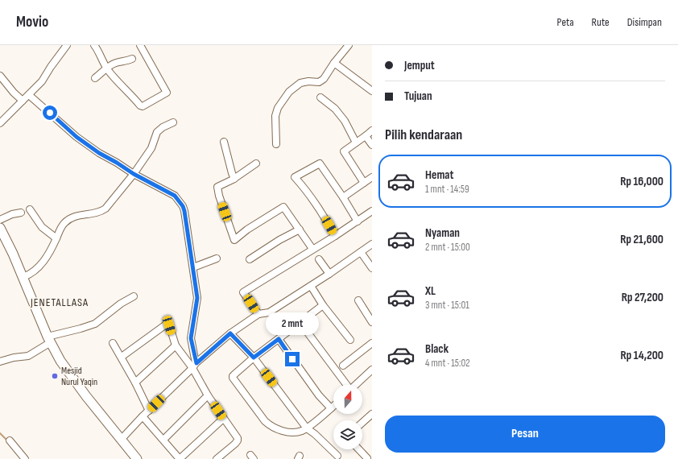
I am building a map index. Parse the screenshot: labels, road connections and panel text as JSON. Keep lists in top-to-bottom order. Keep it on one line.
{"districts":["JENETALLASA"],"places":["Mesjid Nurul Yaqin"],"north":"top","page":{"header":"Movio","nav":["Peta","Rute","Disimpan"],"banner":["Jemput","Tujuan"],"heading":"Pilih kendaraan","list":[{"name":"Hemat","note":"1 mnt · 14:59","value":"Rp 16,000"},{"name":"Nyaman","note":"2 mnt · 15:00","value":"Rp 21,600"},{"name":"XL","note":"3 mnt · 15:01","value":"Rp 27,200"},{"name":"Black","note":"4 mnt · 15:02","value":"Rp 14,200"}],"bubble":"2 mnt","buttons":"Pesan"}}
